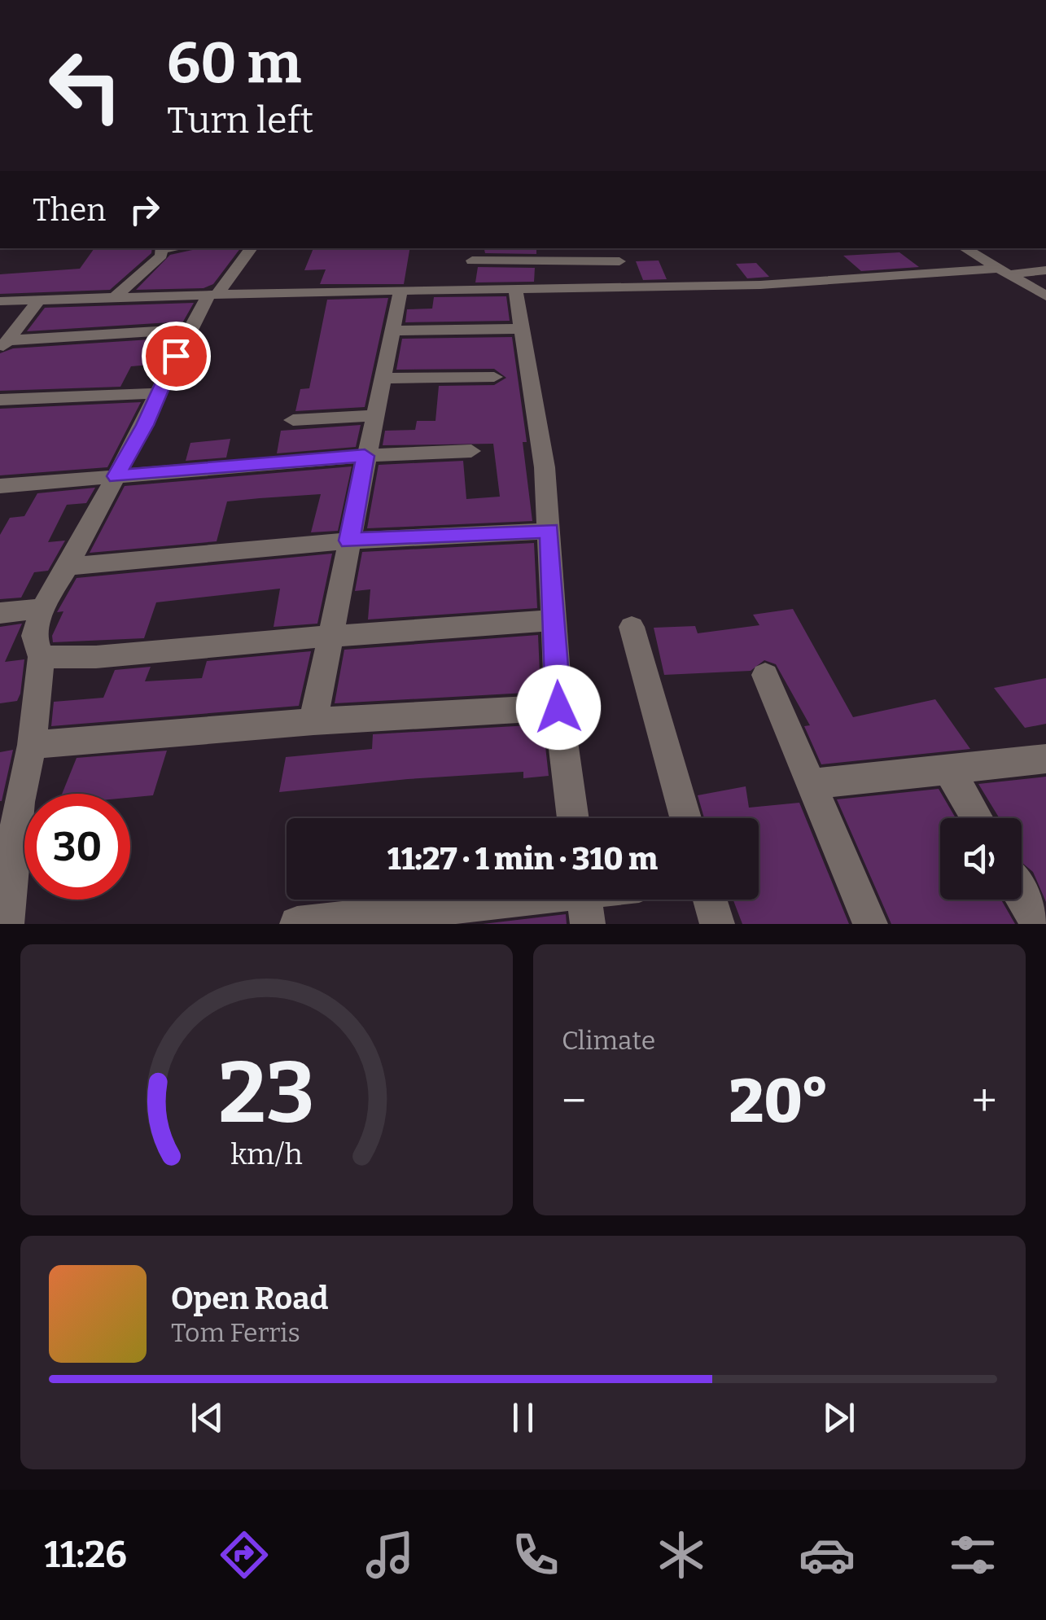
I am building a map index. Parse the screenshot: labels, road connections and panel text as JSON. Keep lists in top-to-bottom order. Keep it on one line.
{"page":{"turn":["60 m","Turn left"],"then":"Then","limit":"30","trip":"11:27 · 1 min · 310 m","tile":"Climate","heat":["−","20°","+"],"song":["Open Road","Tom Ferris"],"tabs":"11:26","gauge":["23","km/h"]}}
